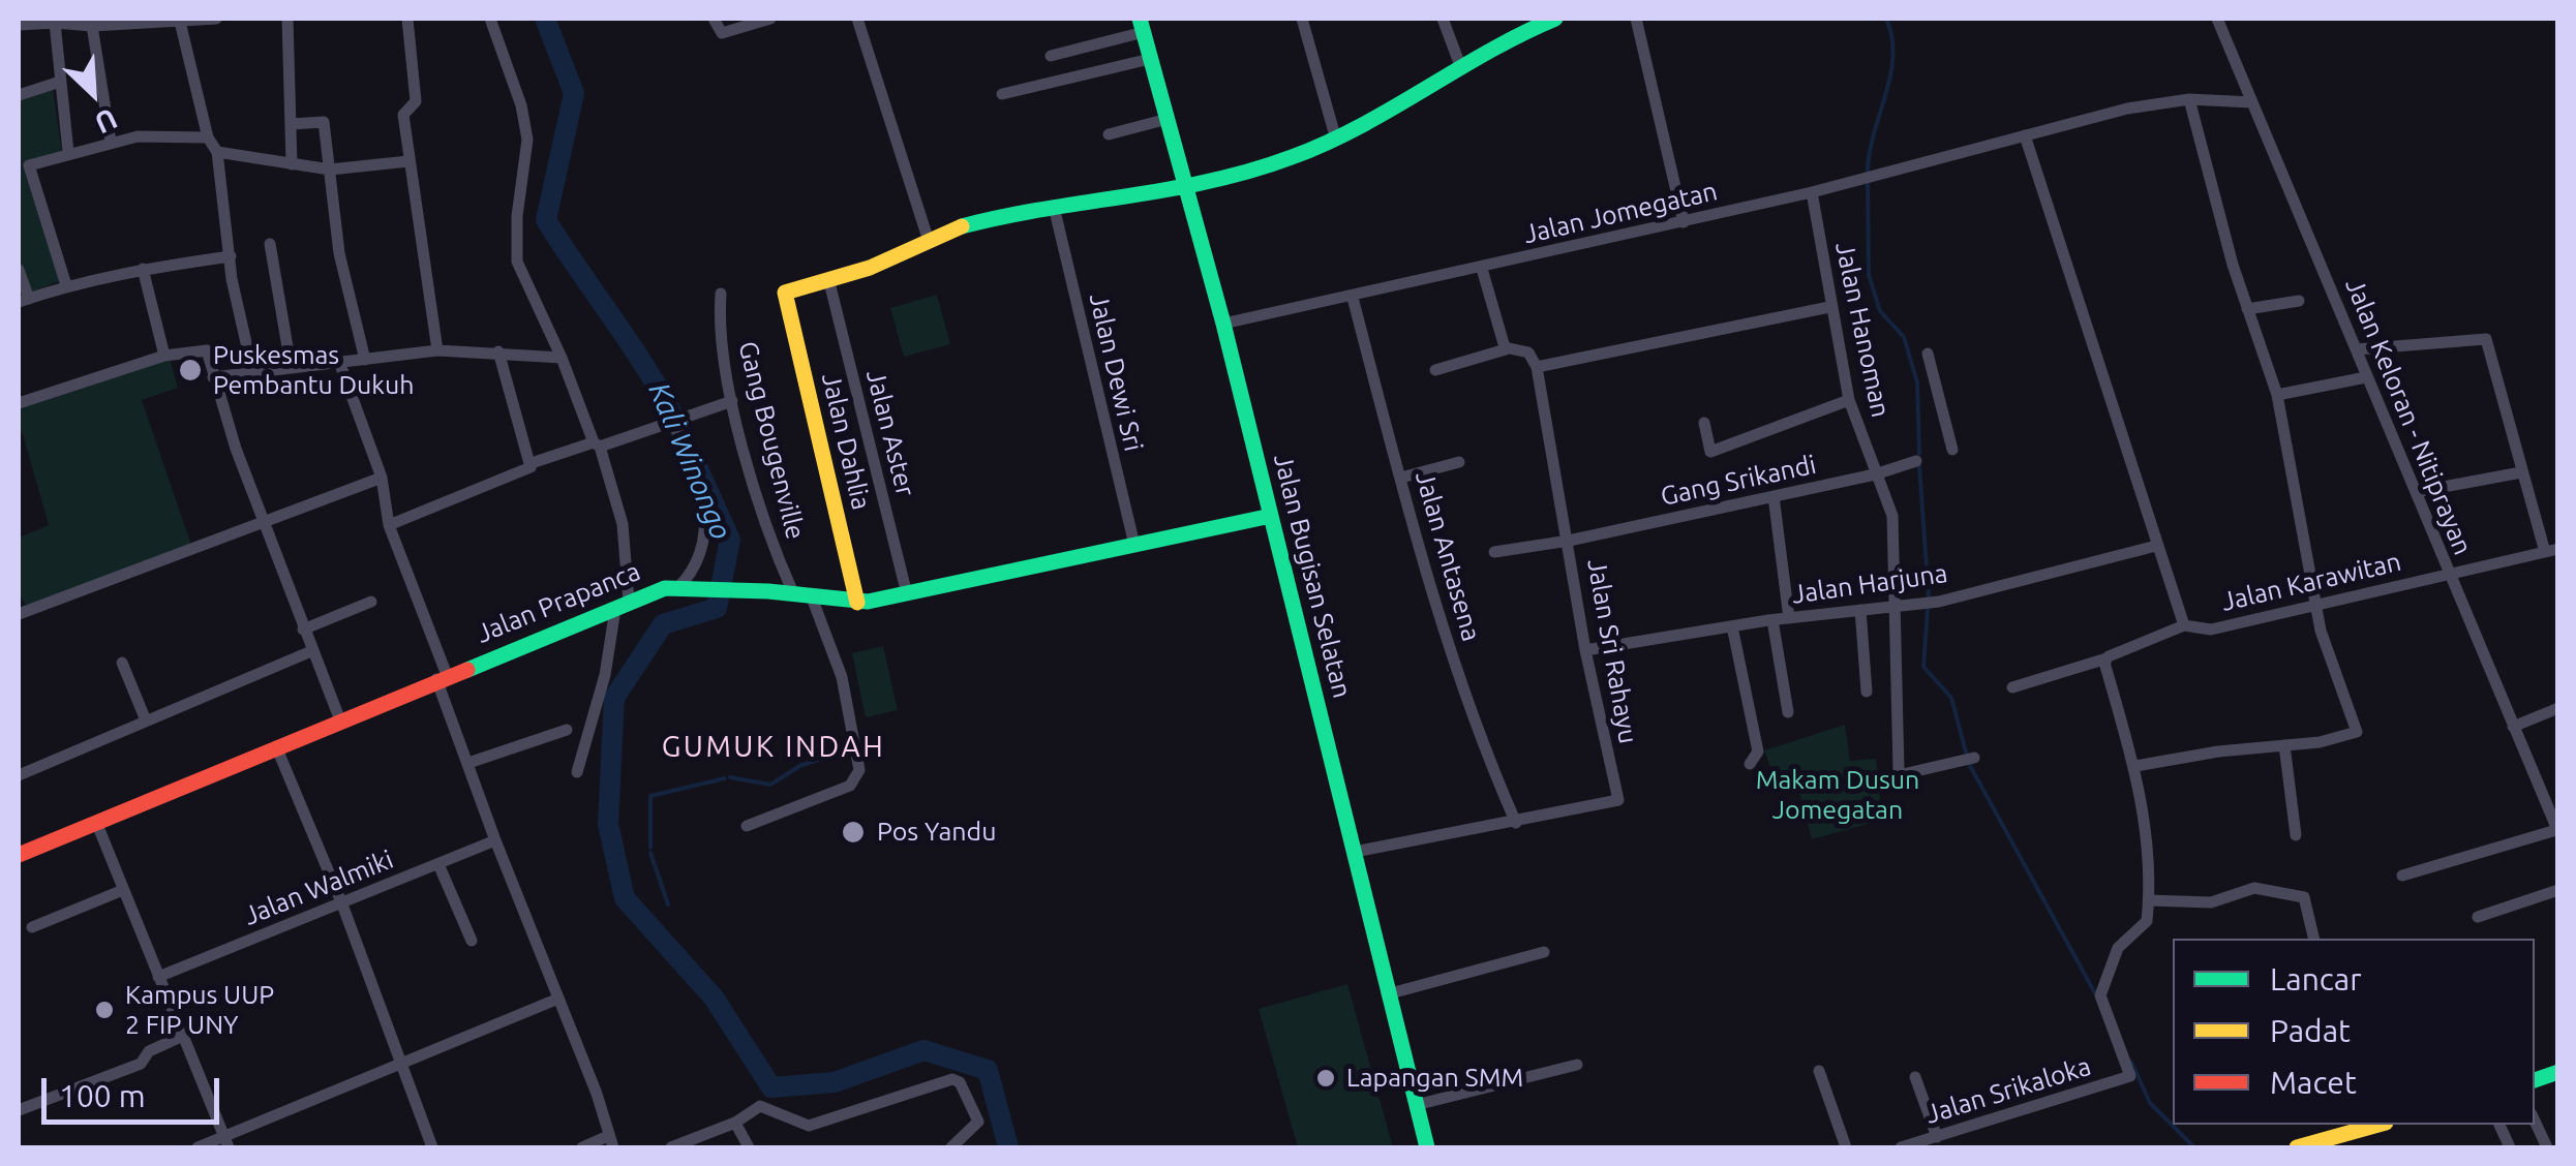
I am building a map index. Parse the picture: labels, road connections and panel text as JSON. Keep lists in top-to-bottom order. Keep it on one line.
{"streets":{"street":["Jalan Jomegatan","Jalan Hanoman","Jalan Dewi Sri","Jalan Keloran - Nitiprayan","Jalan Aster","Gang Bougenville","Jalan Dahlia","Gang Srikandi","Jalan Antasena","Jalan Bugisan Selatan","Jalan Karawitan","Jalan Harjuna","Jalan Prapanca","Jalan Sri Rahayu","Jalan Walmiki","Jalan Srikaloka"]},"crossings":[["Jalan Jomegatan","Jalan Hanoman"],["Jalan Jomegatan","Jalan Keloran - Nitiprayan"],["Jalan Jomegatan","Jalan Antasena"],["Jalan Jomegatan","Jalan Bugisan Selatan"],["Jalan Hanoman","Gang Srikandi"],["Jalan Hanoman","Jalan Harjuna"],["Jalan Dewi Sri","Jalan Prapanca"],["Jalan Keloran - Nitiprayan","Jalan Karawitan"],["Jalan Aster","Jalan Dahlia"],["Jalan Aster","Jalan Prapanca"],["Gang Bougenville","Jalan Prapanca"],["Jalan Dahlia","Jalan Prapanca"],["Gang Srikandi","Jalan Sri Rahayu"],["Jalan Antasena","Jalan Sri Rahayu"],["Jalan Bugisan Selatan","Jalan Prapanca"],["Jalan Bugisan Selatan","Jalan Sri Rahayu"],["Jalan Harjuna","Jalan Sri Rahayu"]],"districts":["GUMUK INDAH"],"water":["Kali Winongo"],"parks":["Makam Dusun Jomegatan"],"places":["Puskesmas Pembantu Dukuh","Pos Yandu","Kampus UUP 2 FIP UNY","Lapangan SMM"],"legend":["Lancar","Padat","Macet"],"scale_bar":"100 m","north":"bottom right"}
